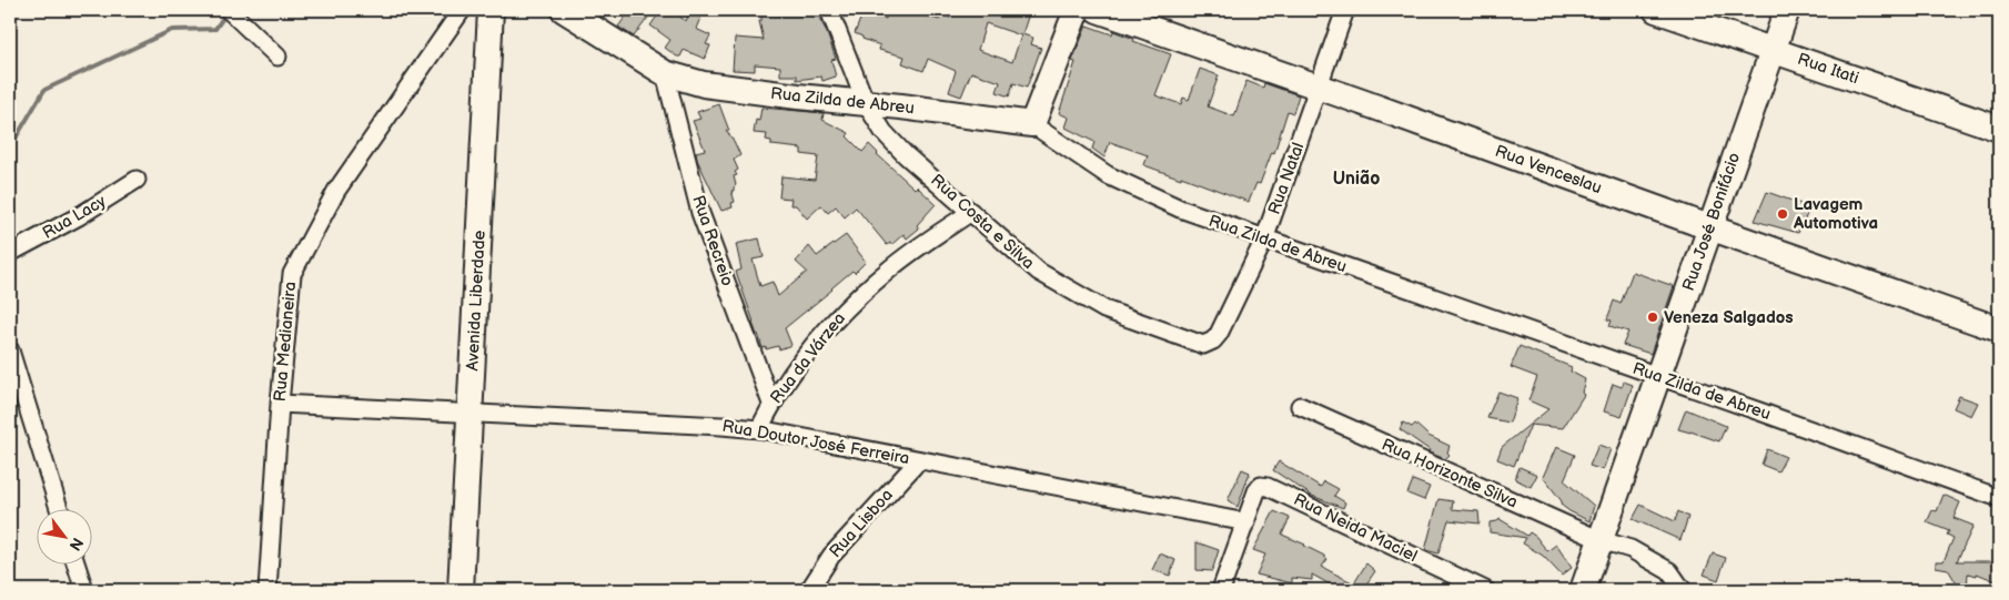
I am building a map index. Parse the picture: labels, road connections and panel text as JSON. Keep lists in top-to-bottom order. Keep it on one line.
{"streets":{"street":["Rua Itati","Rua Zilda de Abreu","Rua Venceslau","Rua Natal","Rua Lacy","Rua Costa e Silva","Rua José Bonifácio","Rua Recreio","Avenida Liberdade","Rua Medianeira","Rua da Várzea","Rua Doutor José Ferreira","Rua Horizonte Silva","Rua Lisboa","Rua Neida Maciel"]},"crossings":[["Rua Itati","Rua José Bonifácio"],["Rua Zilda de Abreu","Rua Natal"],["Rua Zilda de Abreu","Rua Costa e Silva"],["Rua Zilda de Abreu","Rua José Bonifácio"],["Rua Zilda de Abreu","Rua Recreio"],["Rua Venceslau","Rua Natal"],["Rua Venceslau","Rua José Bonifácio"],["Rua Natal","Rua Costa e Silva"],["Rua Costa e Silva","Rua da Várzea"],["Rua José Bonifácio","Rua Horizonte Silva"],["Rua Recreio","Rua da Várzea"],["Avenida Liberdade","Rua Doutor José Ferreira"],["Rua Medianeira","Rua Doutor José Ferreira"],["Rua da Várzea","Rua Doutor José Ferreira"],["Rua Doutor José Ferreira","Rua Lisboa"],["Rua Doutor José Ferreira","Rua Neida Maciel"]],"districts":["União"],"places":["Lavagem Automotiva","Veneza Salgados"],"north":"bottom right"}
